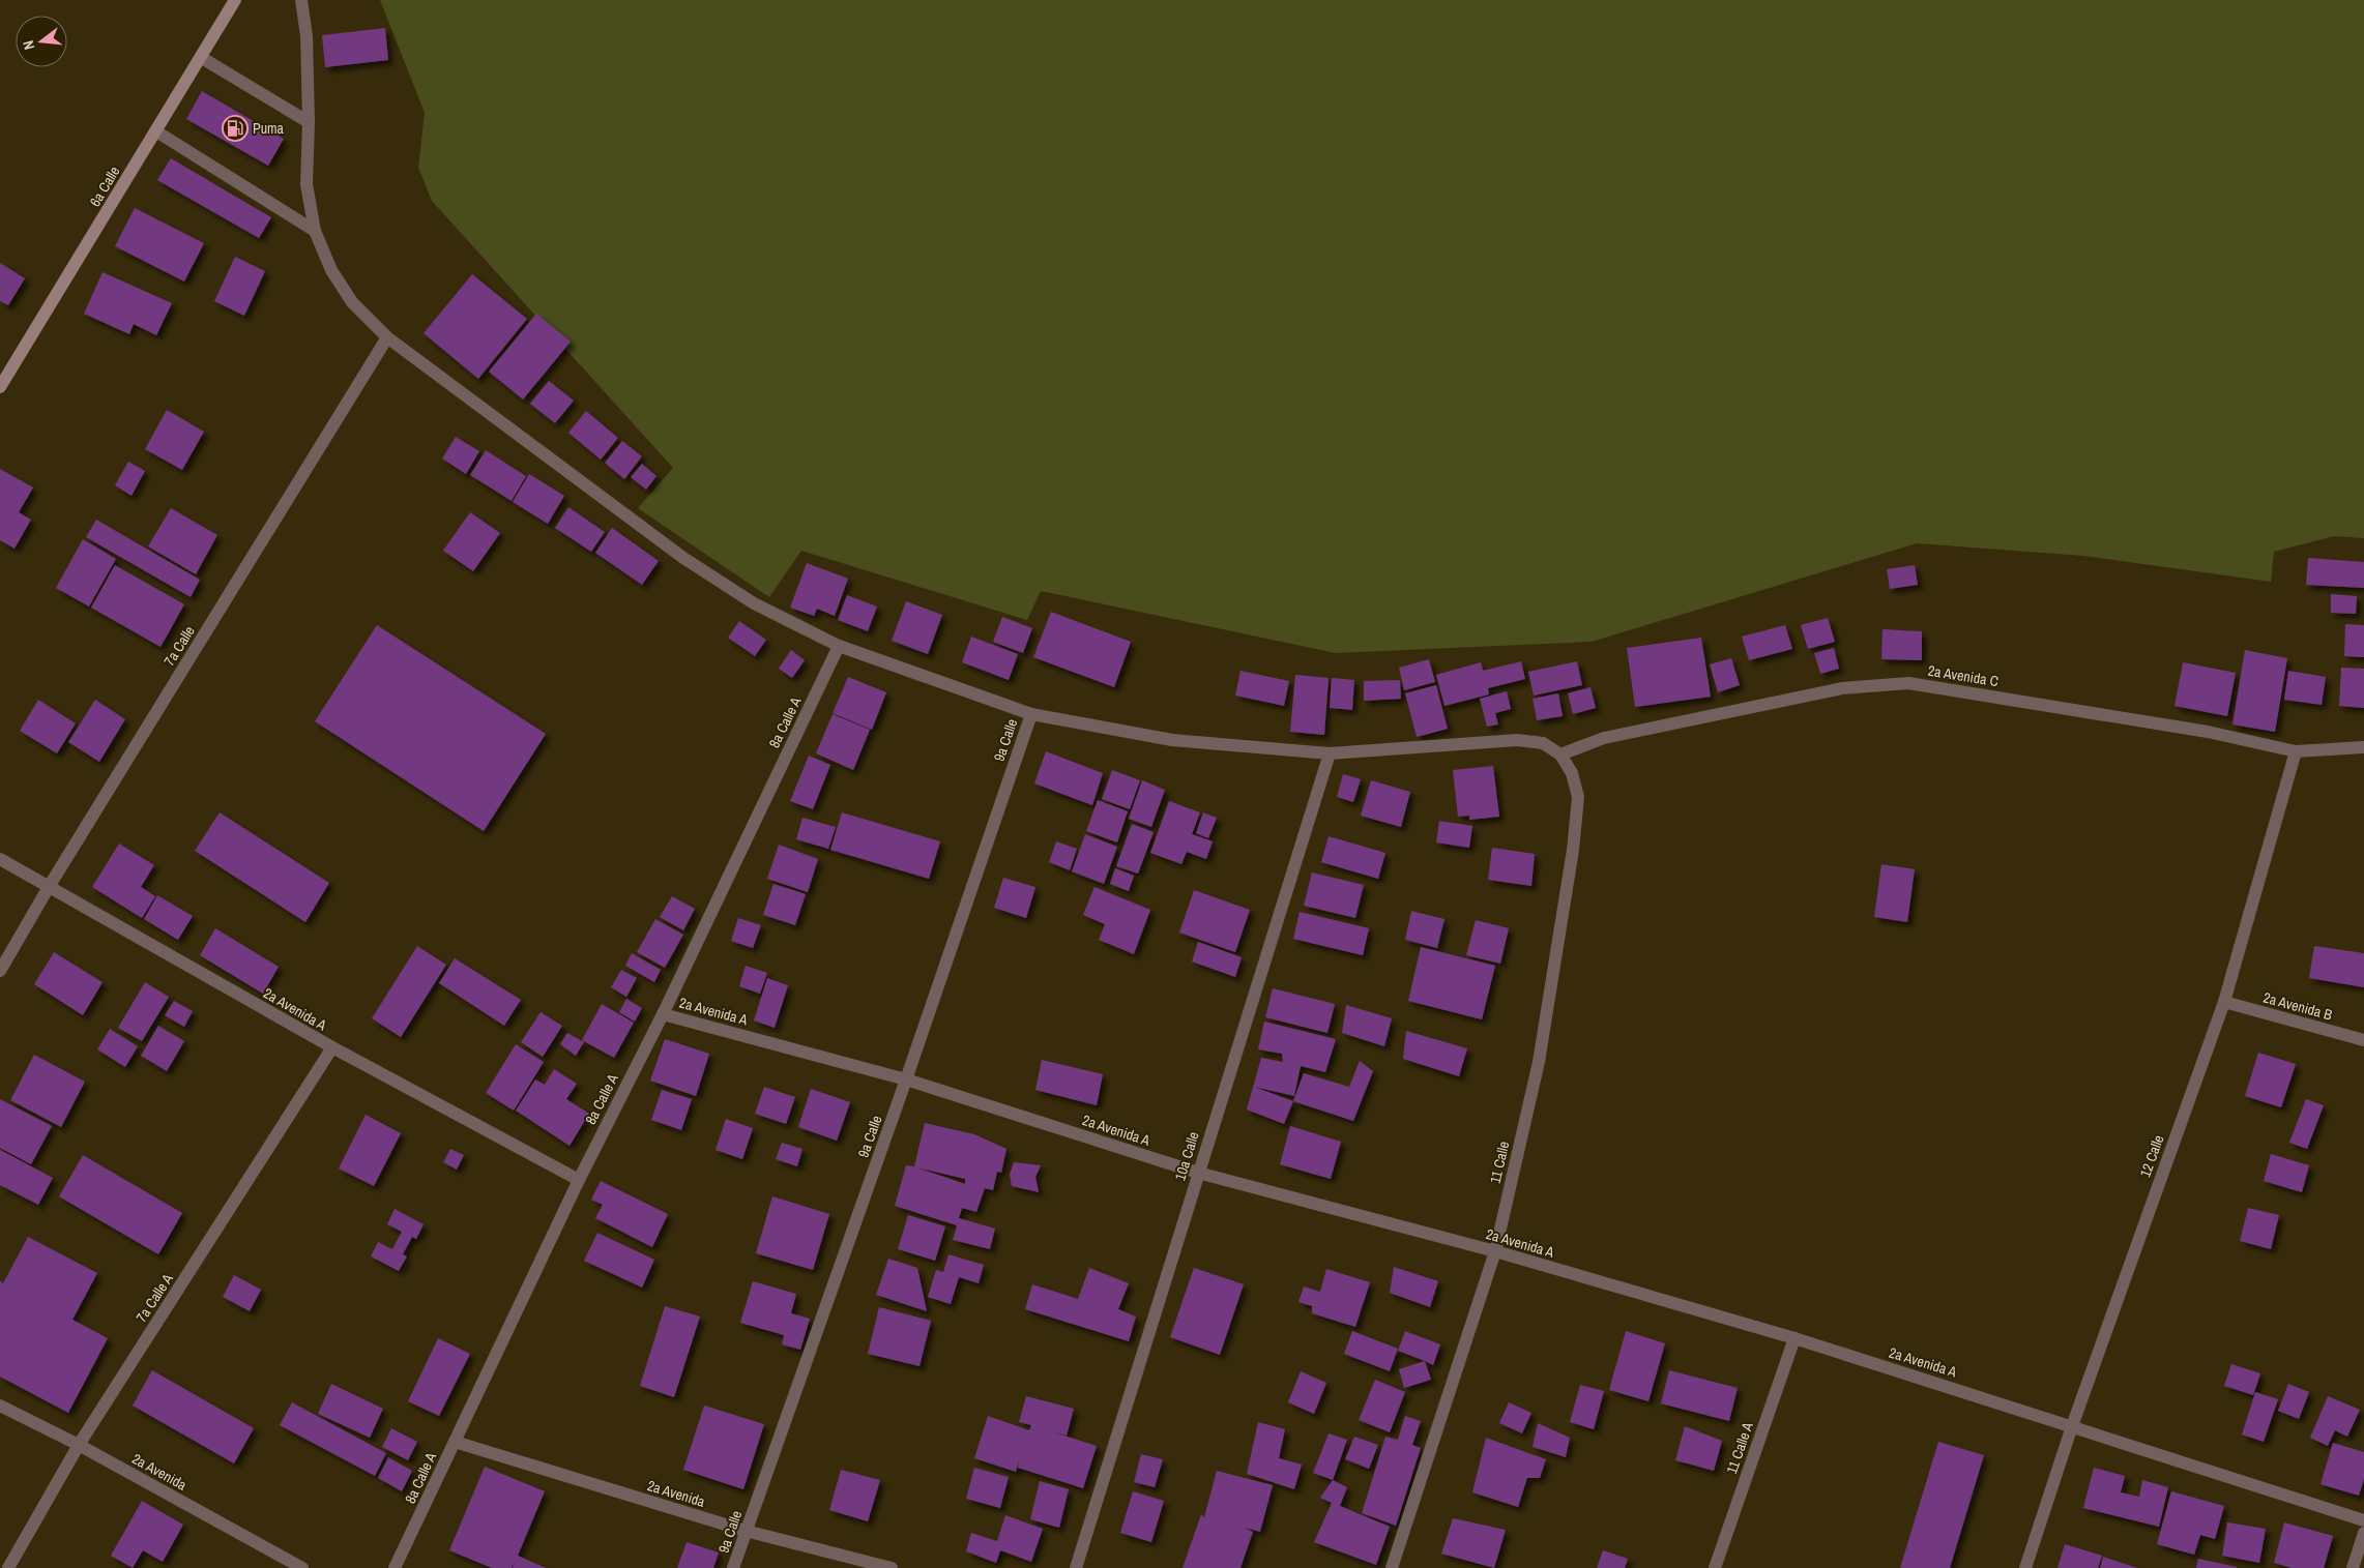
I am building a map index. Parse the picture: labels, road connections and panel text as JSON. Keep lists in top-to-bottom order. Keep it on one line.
{"streets":{"main road":["6a Calle"],"street":["7a Calle","2a Avenida C","8a Calle A","9a Calle","2a Avenida B","2a Avenida A","10a Calle","12 Calle","11 Calle","7a Calle A","11 Calle A","2a Avenida"]},"crossings":[["7a Calle","2a Avenida A"],["2a Avenida C","12 Calle"],["2a Avenida C","11 Calle"],["8a Calle A","2a Avenida A"],["8a Calle A","2a Avenida"],["9a Calle","2a Avenida A"],["9a Calle","2a Avenida"],["2a Avenida B","12 Calle"],["2a Avenida A","10a Calle"],["2a Avenida A","12 Calle"],["2a Avenida A","11 Calle"],["2a Avenida A","7a Calle A"],["2a Avenida A","11 Calle A"],["7a Calle A","2a Avenida"]],"places":{"fuel station":["Puma"]},"north":"left"}
